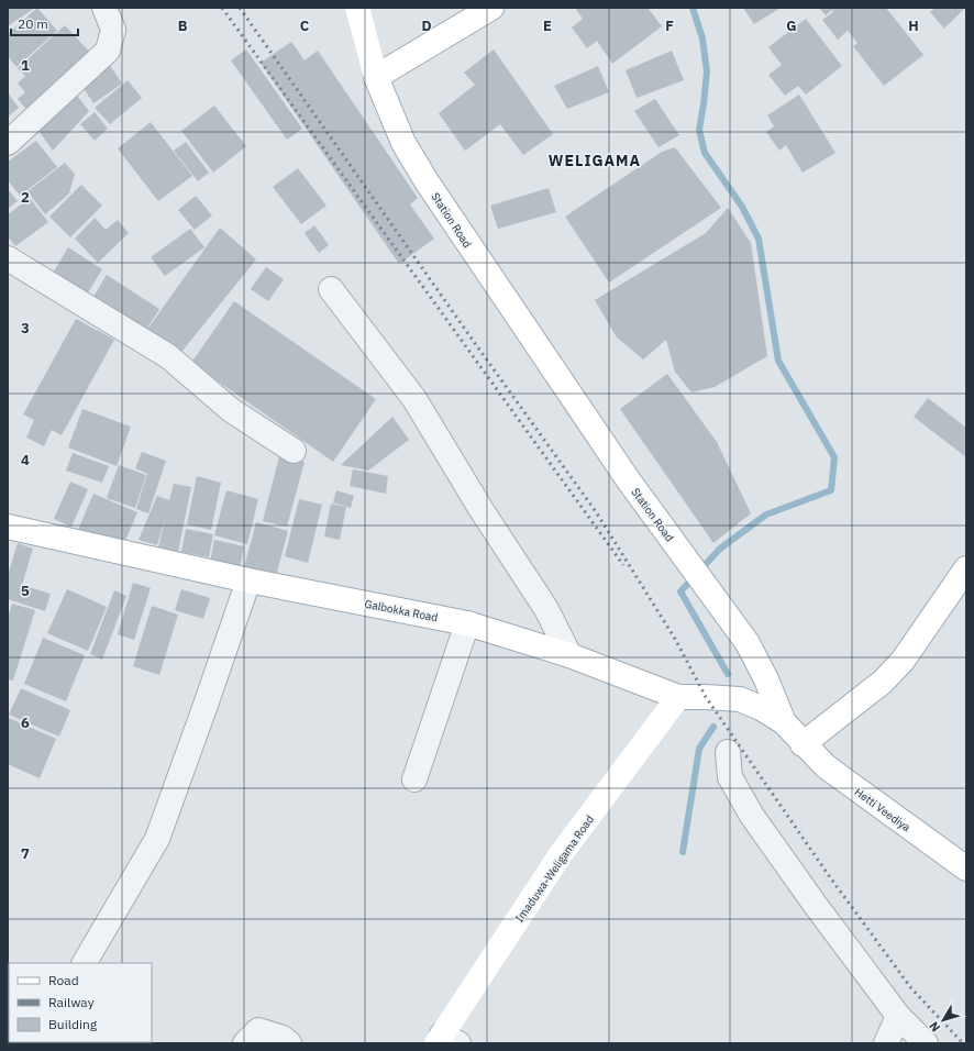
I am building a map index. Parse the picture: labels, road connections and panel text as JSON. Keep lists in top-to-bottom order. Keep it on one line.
{"streets":{"main road":["Station Road","Galbokka Road","Hetti Veediya","Imaduwa-Weligama Road"]},"crossings":[["Station Road","Galbokka Road"],["Station Road","Hetti Veediya"],["Galbokka Road","Imaduwa-Weligama Road"]],"districts":["WELIGAMA"],"legend":["Road","Railway","Building"],"scale_bar":"20 m","north":"bottom left","grid":{"columns":["B","C","D","E","F","G","H"],"rows":["1","2","3","4","5","6","7"]}}
